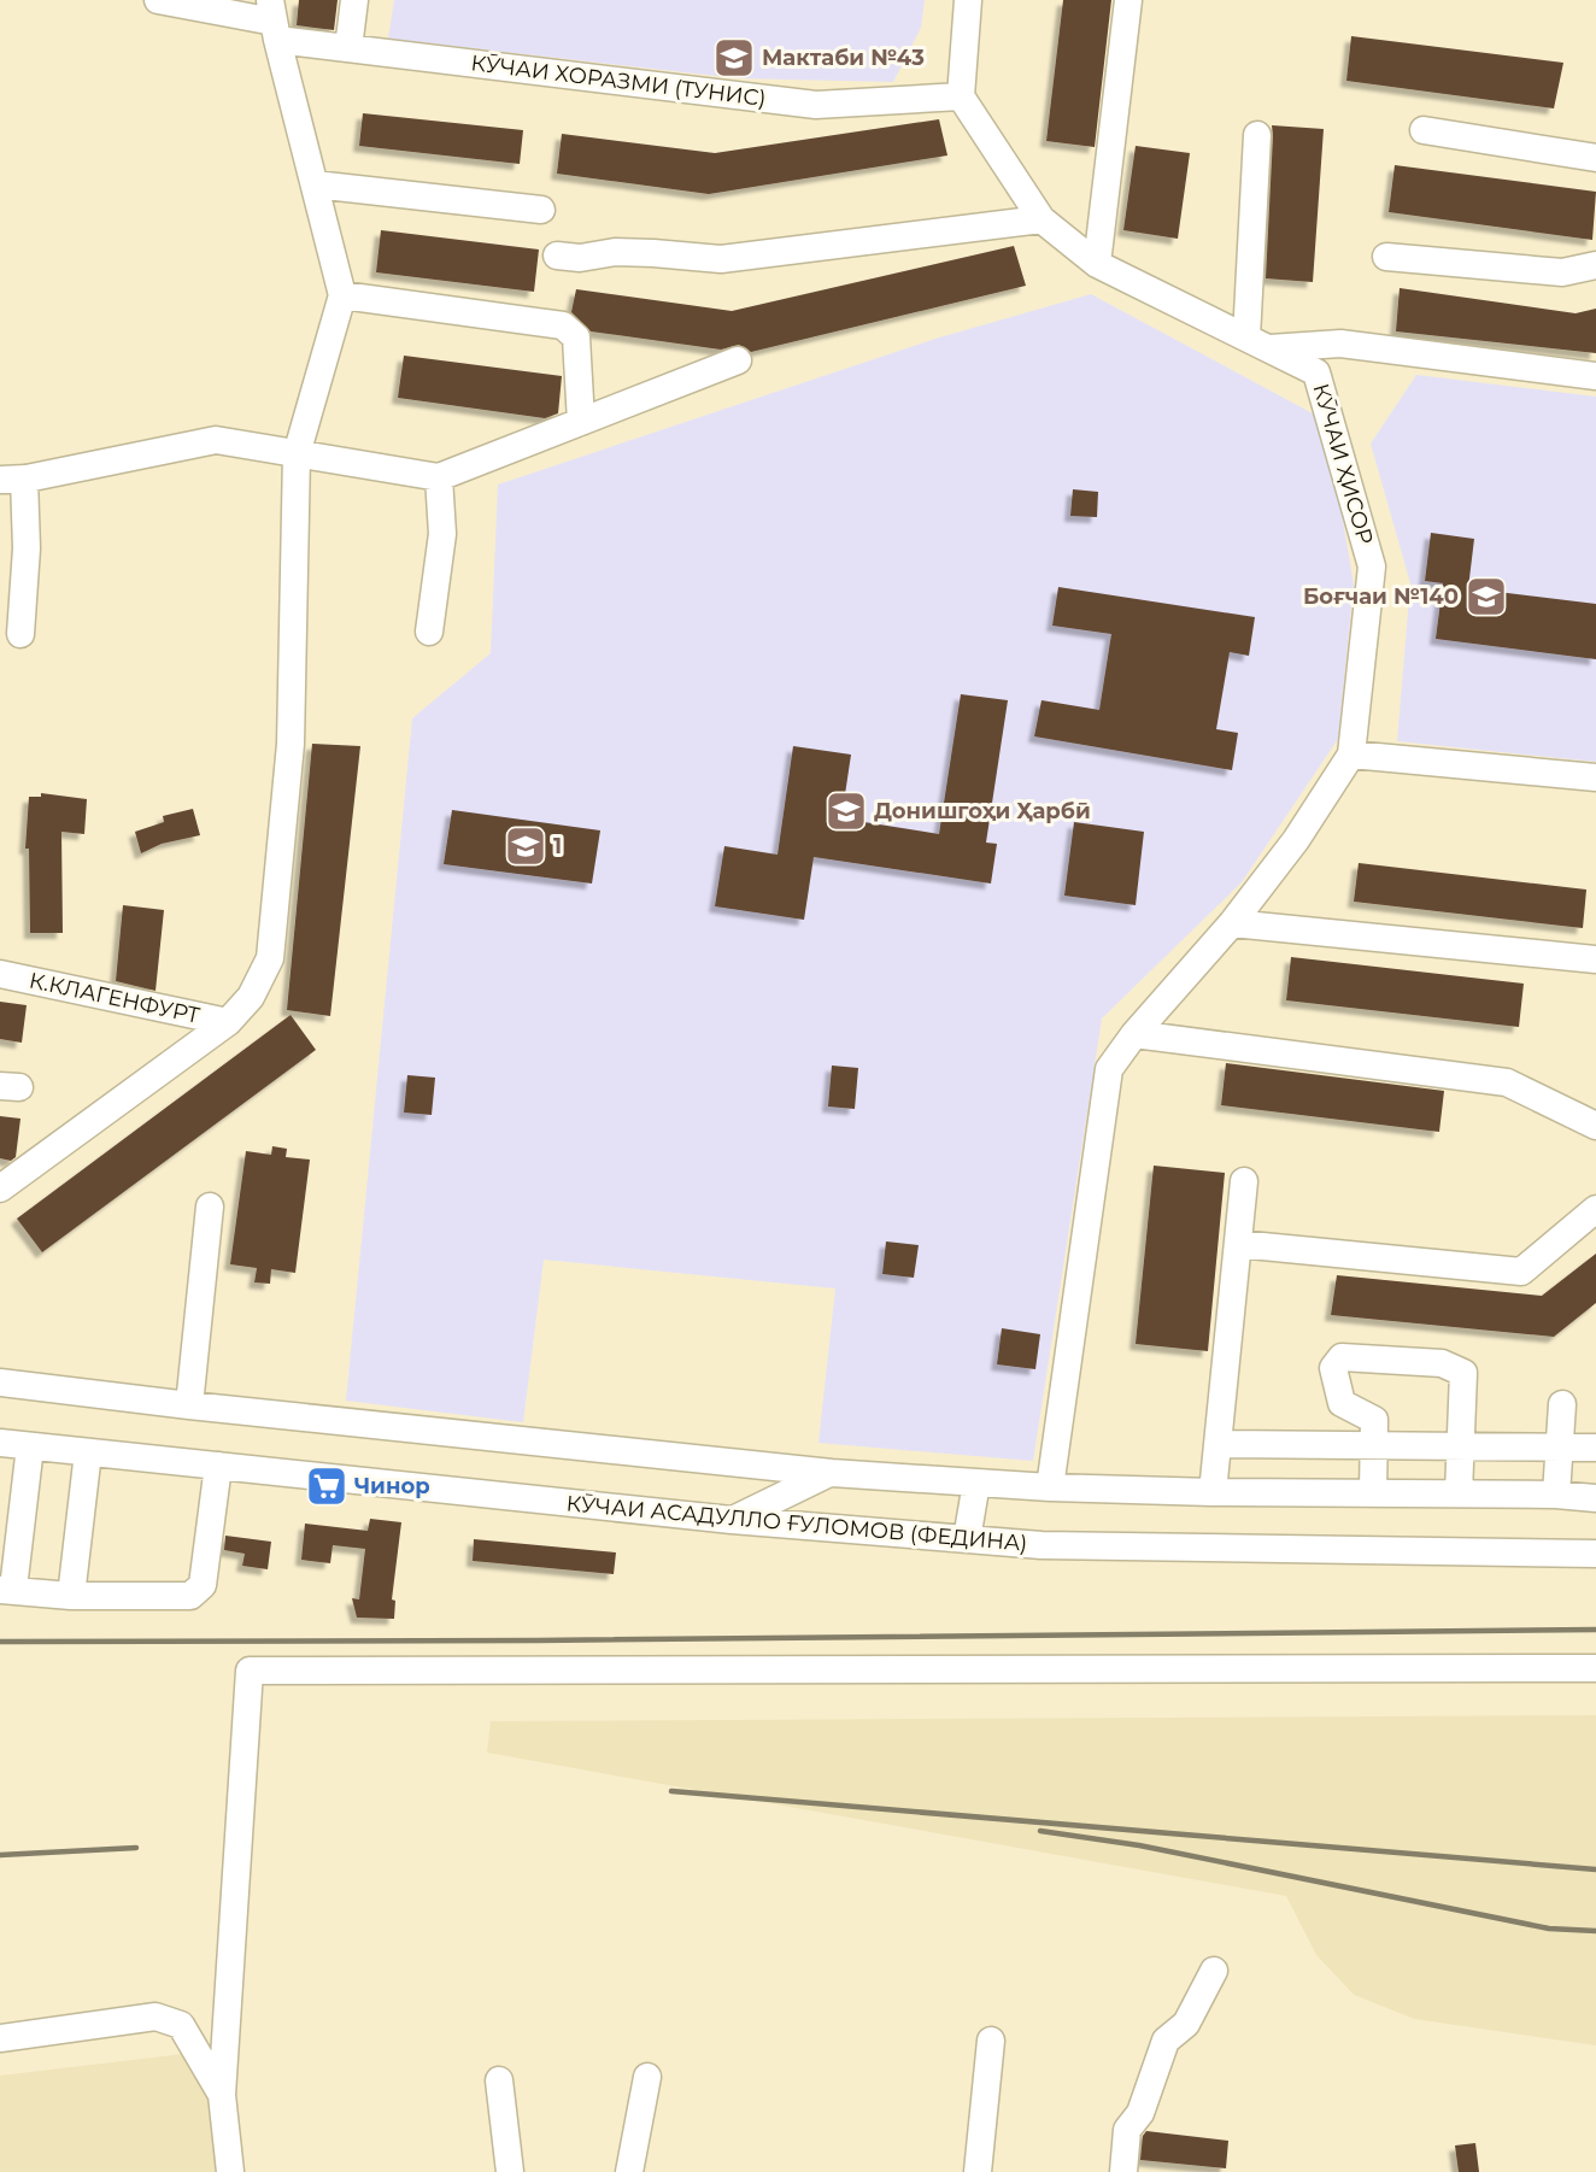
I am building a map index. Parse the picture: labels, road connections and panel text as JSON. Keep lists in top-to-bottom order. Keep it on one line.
{"streets":{"street":["КӮЧАИ ХОРАЗМИ (ТУНИС)","КӮЧАИ ҲИСОР","К.КЛАГЕНФУРТ","КӮЧАИ АСАДУЛЛО ҒУЛОМОВ (ФЕДИНА)"]},"crossings":[["КӮЧАИ ХОРАЗМИ (ТУНИС)","КӮЧАИ ҲИСОР"]],"places":{"school or university":["Мактаби №43","Боғчаи №140","Донишгоҳи Ҳарбӣ","1"],"supermarket":["Чинор"]}}
